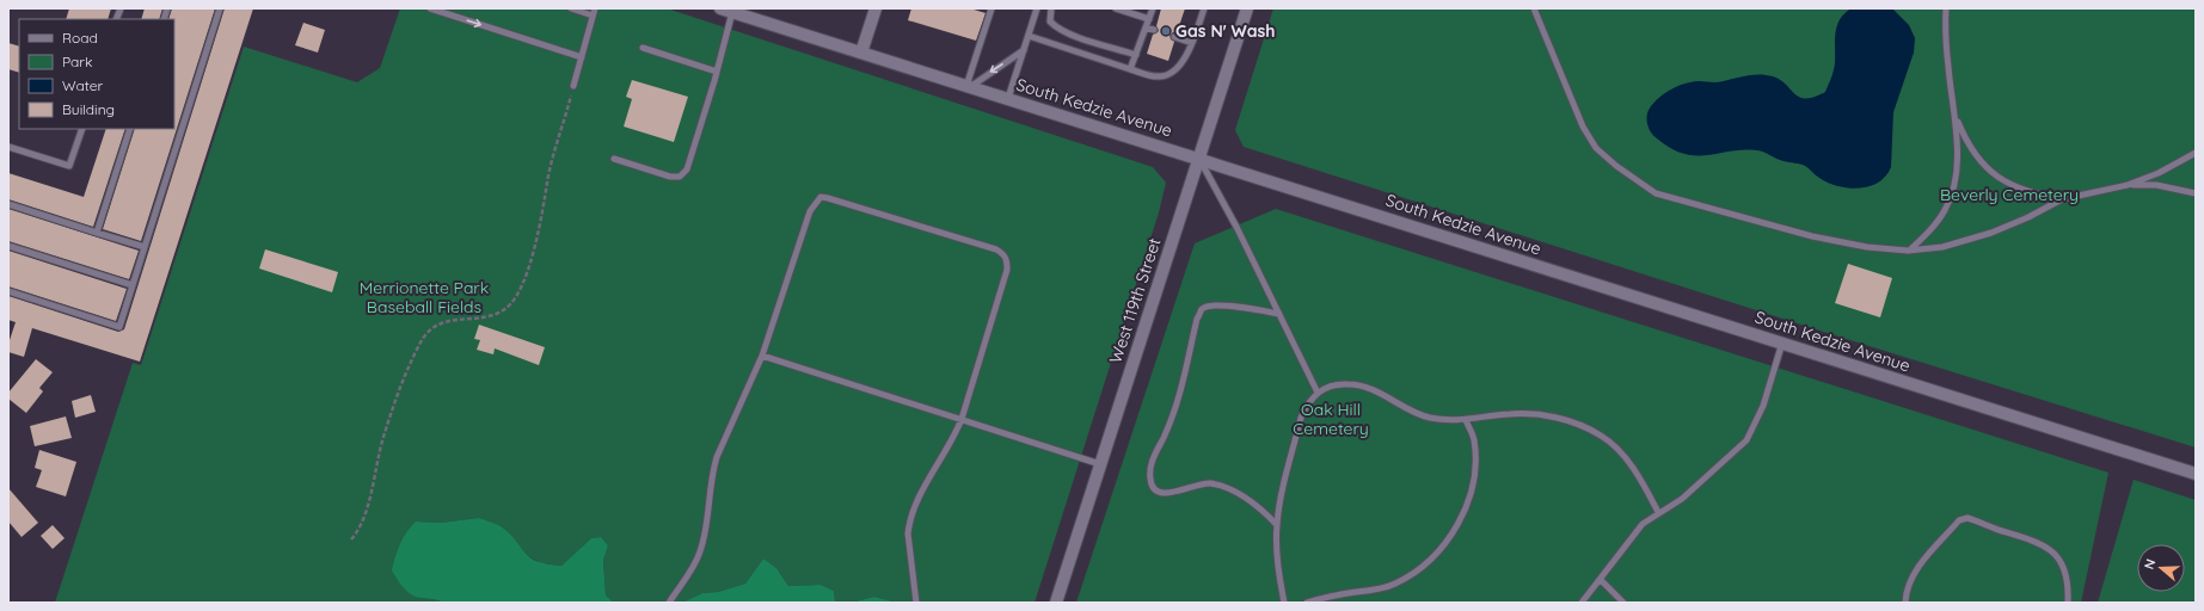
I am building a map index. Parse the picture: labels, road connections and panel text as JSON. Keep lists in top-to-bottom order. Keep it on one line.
{"streets":{"main road":["South Kedzie Avenue","West 119th Street"]},"crossings":[["South Kedzie Avenue","West 119th Street"]],"parks":["Beverly Cemetery","Merrionette Park Baseball Fields","Oak Hill Cemetery"],"places":["Gas N' Wash"],"legend":["Road","Park","Water","Building"],"north":"left"}
